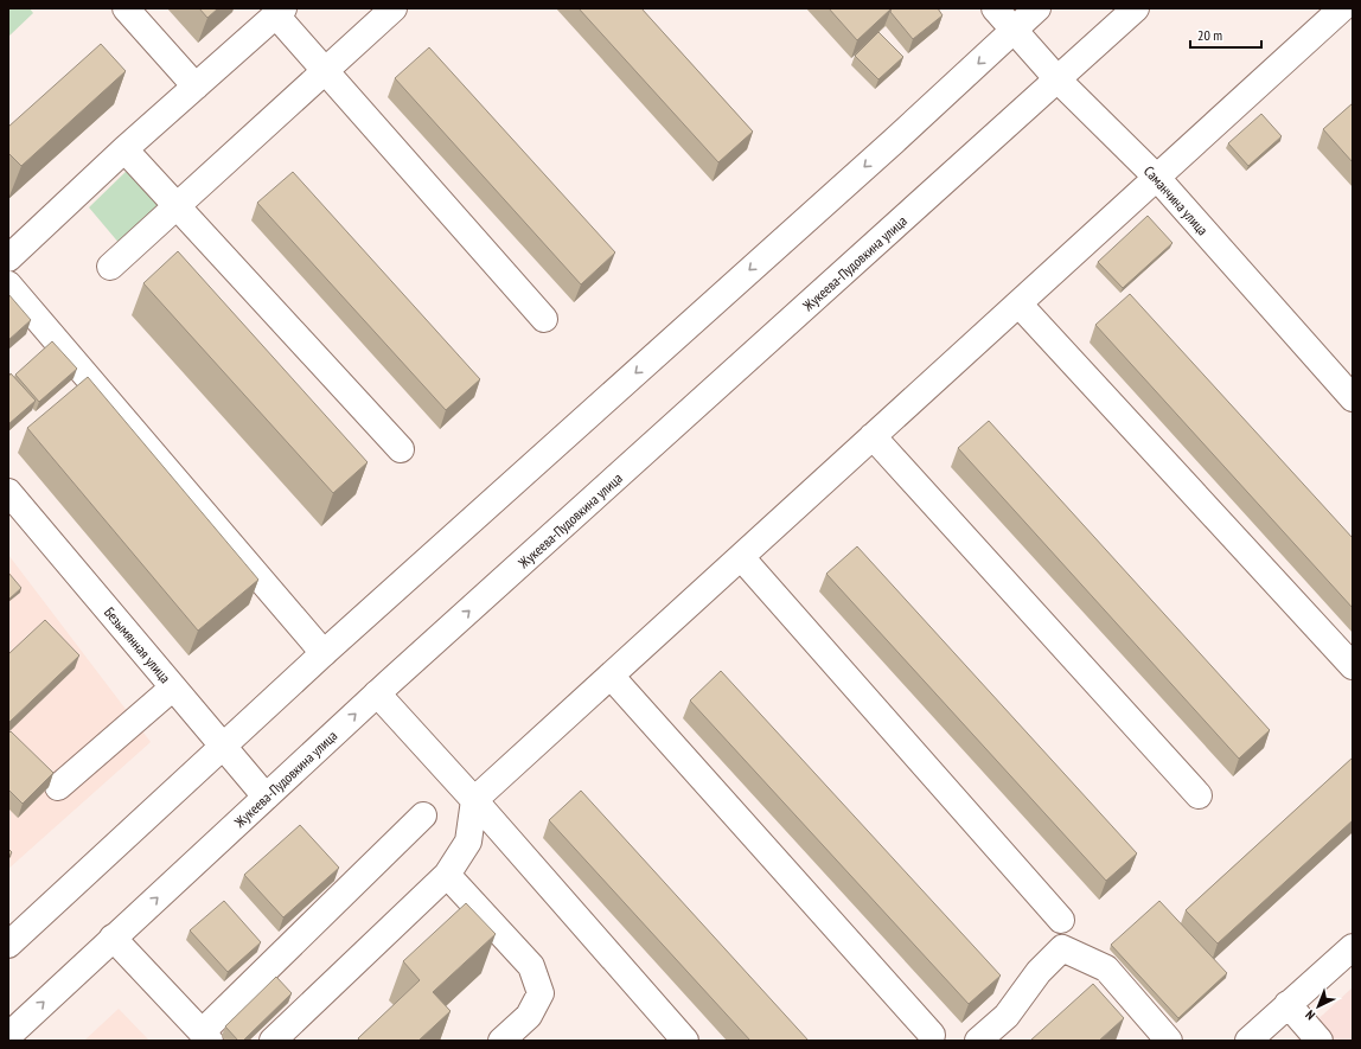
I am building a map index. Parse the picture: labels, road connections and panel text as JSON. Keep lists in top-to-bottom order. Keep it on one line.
{"streets":{"main road":["Саманчина улица","Жукеева-Пудовкина улица","Безымянная улица"]},"crossings":[["Саманчина улица","Жукеева-Пудовкина улица"],["Жукеева-Пудовкина улица","Безымянная улица"]],"scale_bar":"20 m","north":"bottom left"}
